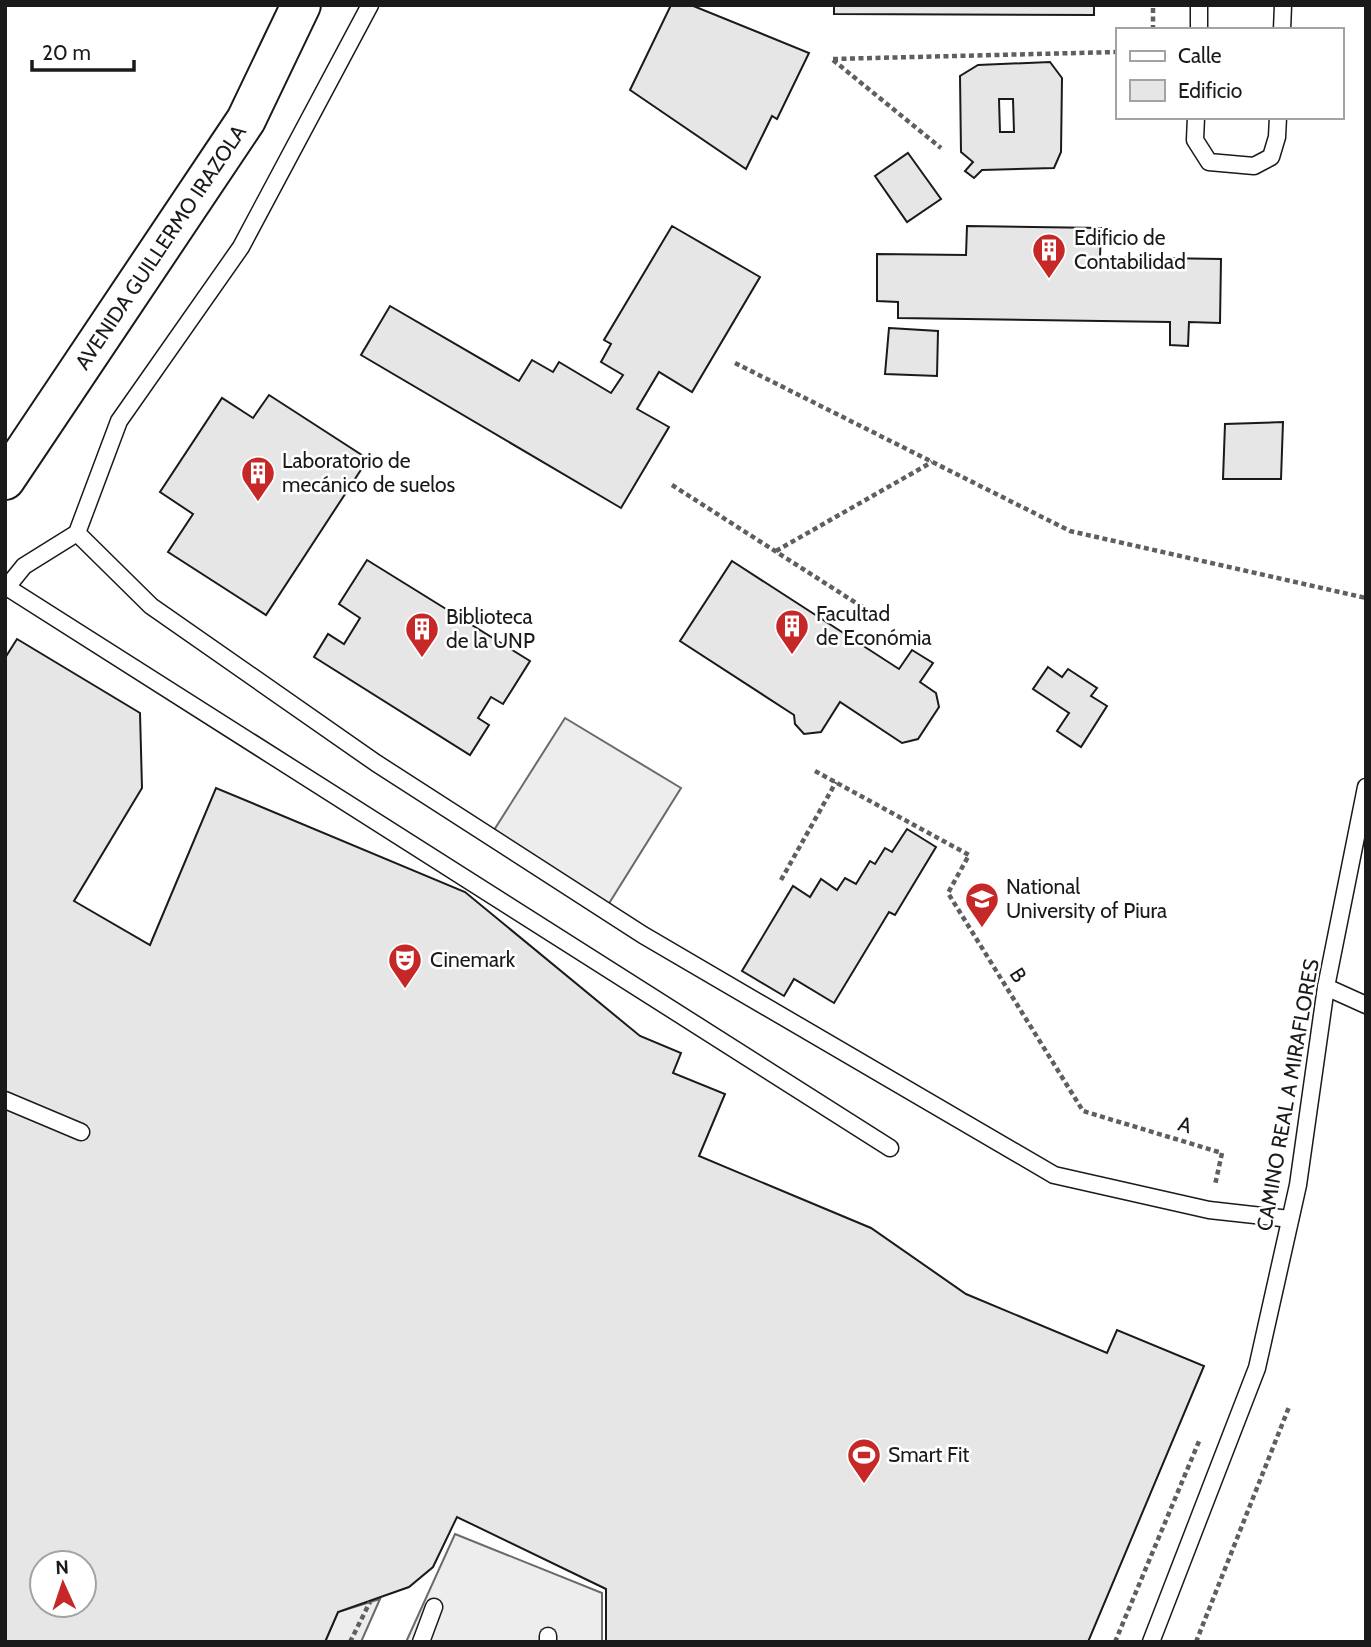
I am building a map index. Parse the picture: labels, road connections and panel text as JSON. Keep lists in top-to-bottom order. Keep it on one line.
{"streets":{"main road":["AVENIDA GUILLERMO IRAZOLA"],"lane":["CAMINO REAL A MIRAFLORES"],"path":["B","A"]},"crossings":[["B","A"]],"places":{"building":["Edificio de Contabilidad","Laboratorio de mecánico de suelos","Facultad de Económia","Biblioteca de la UNP"],"school or university":["National University of Piura"],"theatre":["Cinemark"],"sports":["Smart Fit"]},"legend":["Calle","Edificio"],"scale_bar":"20 m","north":"top"}
